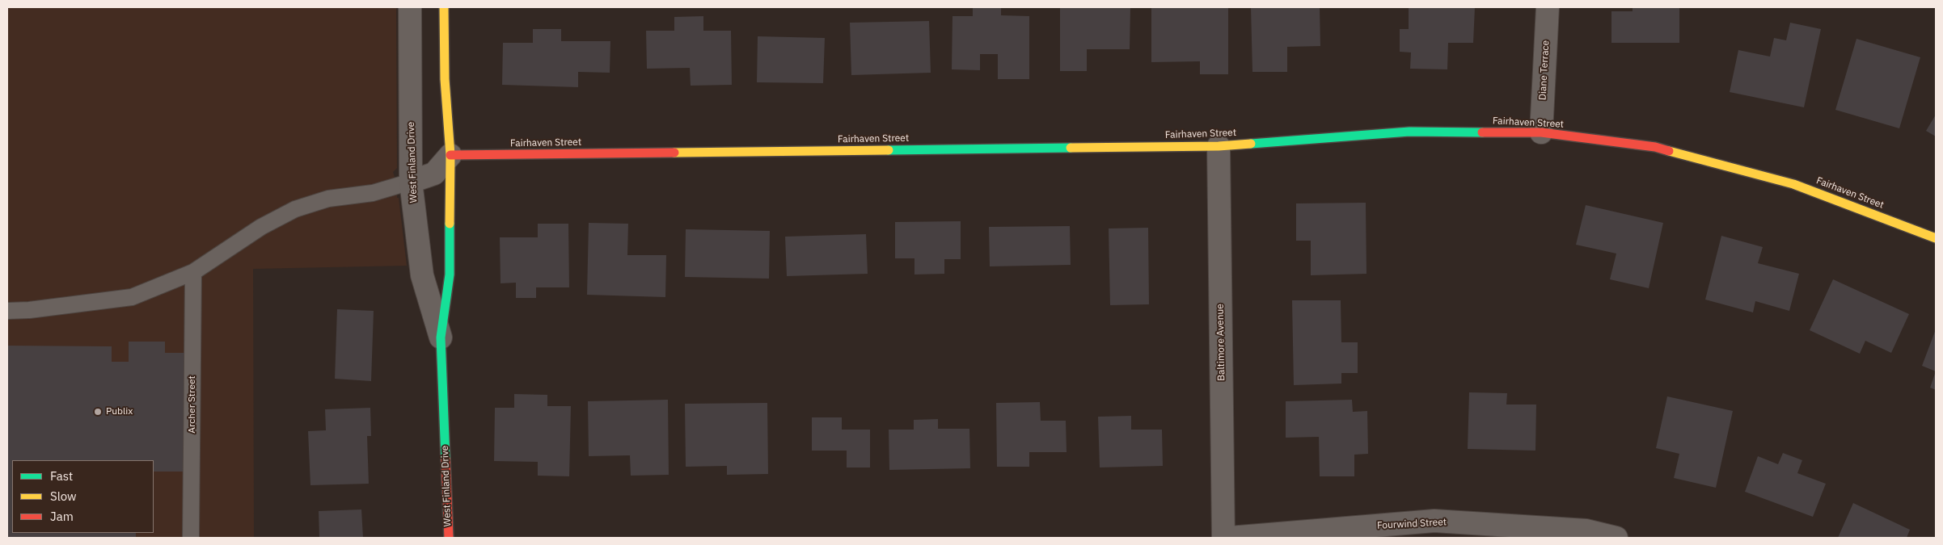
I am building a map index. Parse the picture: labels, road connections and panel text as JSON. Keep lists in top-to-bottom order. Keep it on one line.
{"streets":{"street":["Diane Terrace","Fairhaven Street","West Finland Drive","Baltimore Avenue","Fourwind Street"],"lane":["Archer Street"]},"crossings":[["Diane Terrace","Fairhaven Street"],["Fairhaven Street","West Finland Drive"],["Fairhaven Street","Baltimore Avenue"]],"places":["Publix"],"legend":["Fast","Slow","Jam"]}
